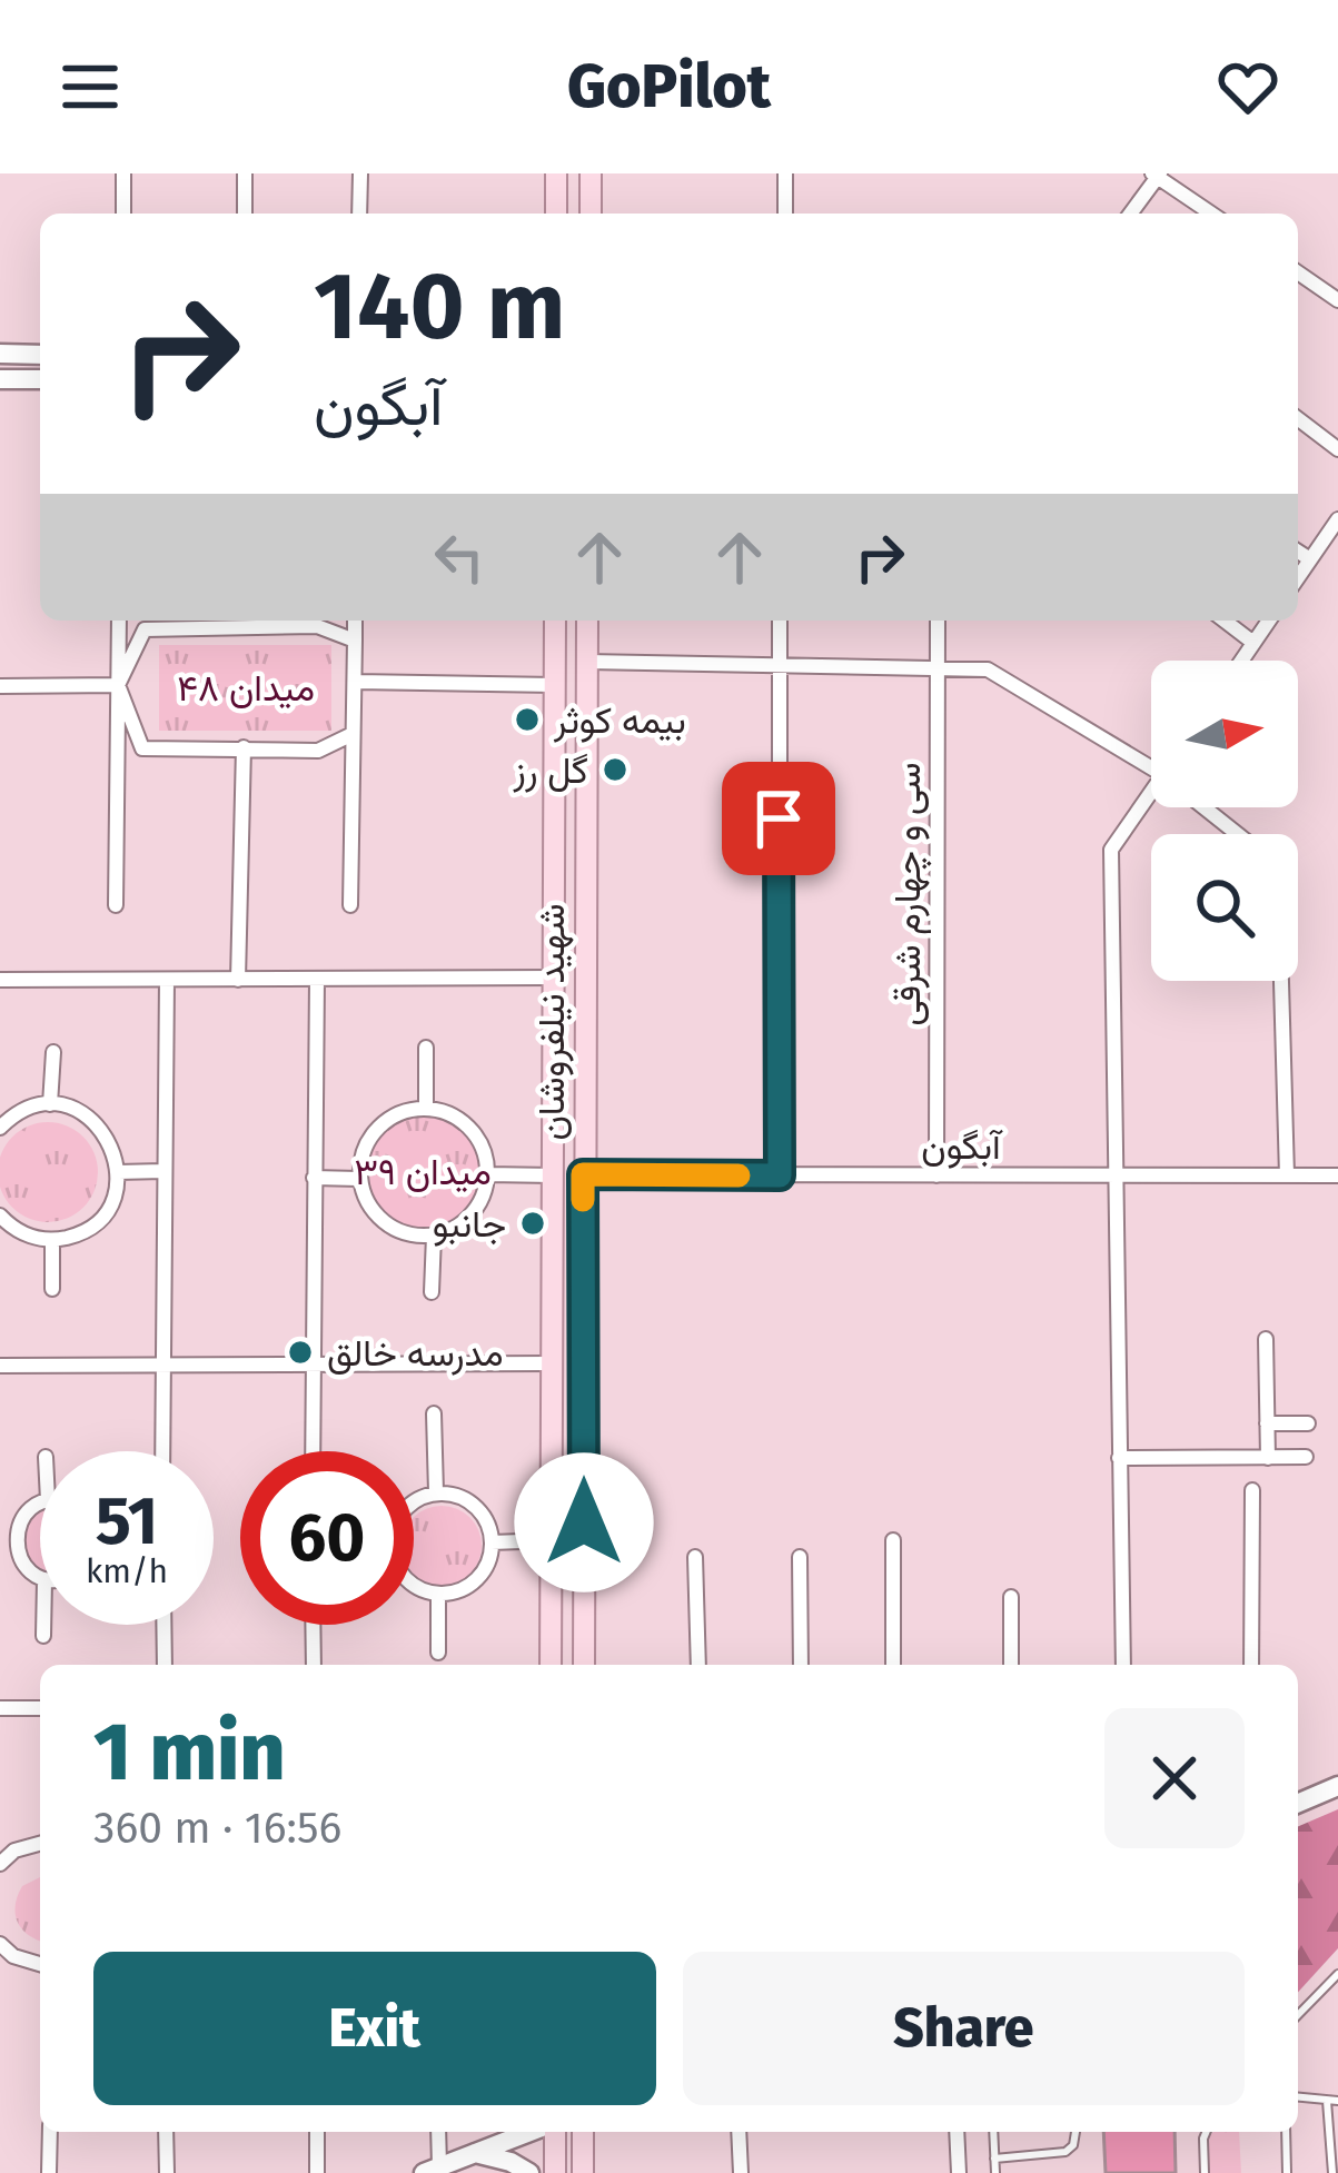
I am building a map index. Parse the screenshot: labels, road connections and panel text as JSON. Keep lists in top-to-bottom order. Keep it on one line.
{"streets":{"main road":["شهید نیلفروشان"],"street":["سی و چهارم شرقی","آبگون"]},"crossings":[["سی و چهارم شرقی","آبگون"],["شهید نیلفروشان","آبگون"]],"parks":["میدان ۴۸","میدان ۳۹"],"places":["بیمه کوثر","گل رز","جانبو","مدرسه خالق"],"north":"right","page":{"header":"GoPilot","turn":["140 m","آبگون"],"speed":"51 km/h","limit":"60","heading":["1 min","360 m · 16:56"],"buttons":["Exit","Share"]}}
